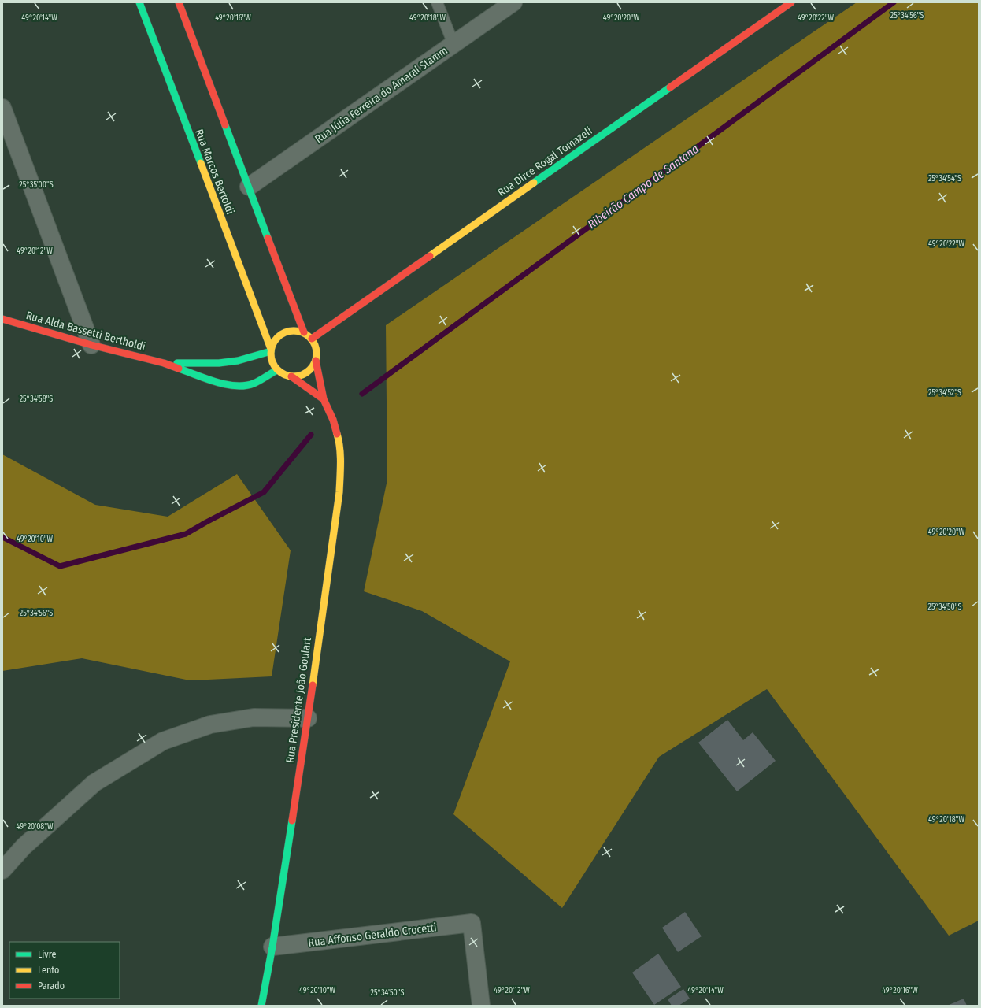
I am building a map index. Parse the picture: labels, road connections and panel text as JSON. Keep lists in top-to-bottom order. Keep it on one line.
{"streets":{"street":["Rua Júlia Ferreira do Amaral Stamm","Rua Dirce Rogal Tomazeli","Rua Marcos Bertoldi","Rua Alda Bassetti Bertholdi","Rua Presidente João Goulart","Rua Affonso Geraldo Crocetti"]},"crossings":[["Rua Dirce Rogal Tomazeli","Rua Marcos Bertoldi"],["Rua Dirce Rogal Tomazeli","Rua Alda Bassetti Bertholdi"],["Rua Dirce Rogal Tomazeli","Rua Presidente João Goulart"],["Rua Marcos Bertoldi","Rua Alda Bassetti Bertholdi"],["Rua Marcos Bertoldi","Rua Presidente João Goulart"],["Rua Alda Bassetti Bertholdi","Rua Presidente João Goulart"],["Rua Presidente João Goulart","Rua Affonso Geraldo Crocetti"]],"water":["Ribeirão Campo de Santana"],"legend":["Livre","Lento","Parado"],"coordinates":["25°34'56\"S","49°20'14\"W","49°20'16\"W","49°20'20\"W","49°20'18\"W","49°20'22\"W","25°34'54\"S","25°35'00\"S","49°20'12\"W","25°34'52\"S","25°34'58\"S","49°20'10\"W","25°34'50\"S","49°20'08\"W"]}
